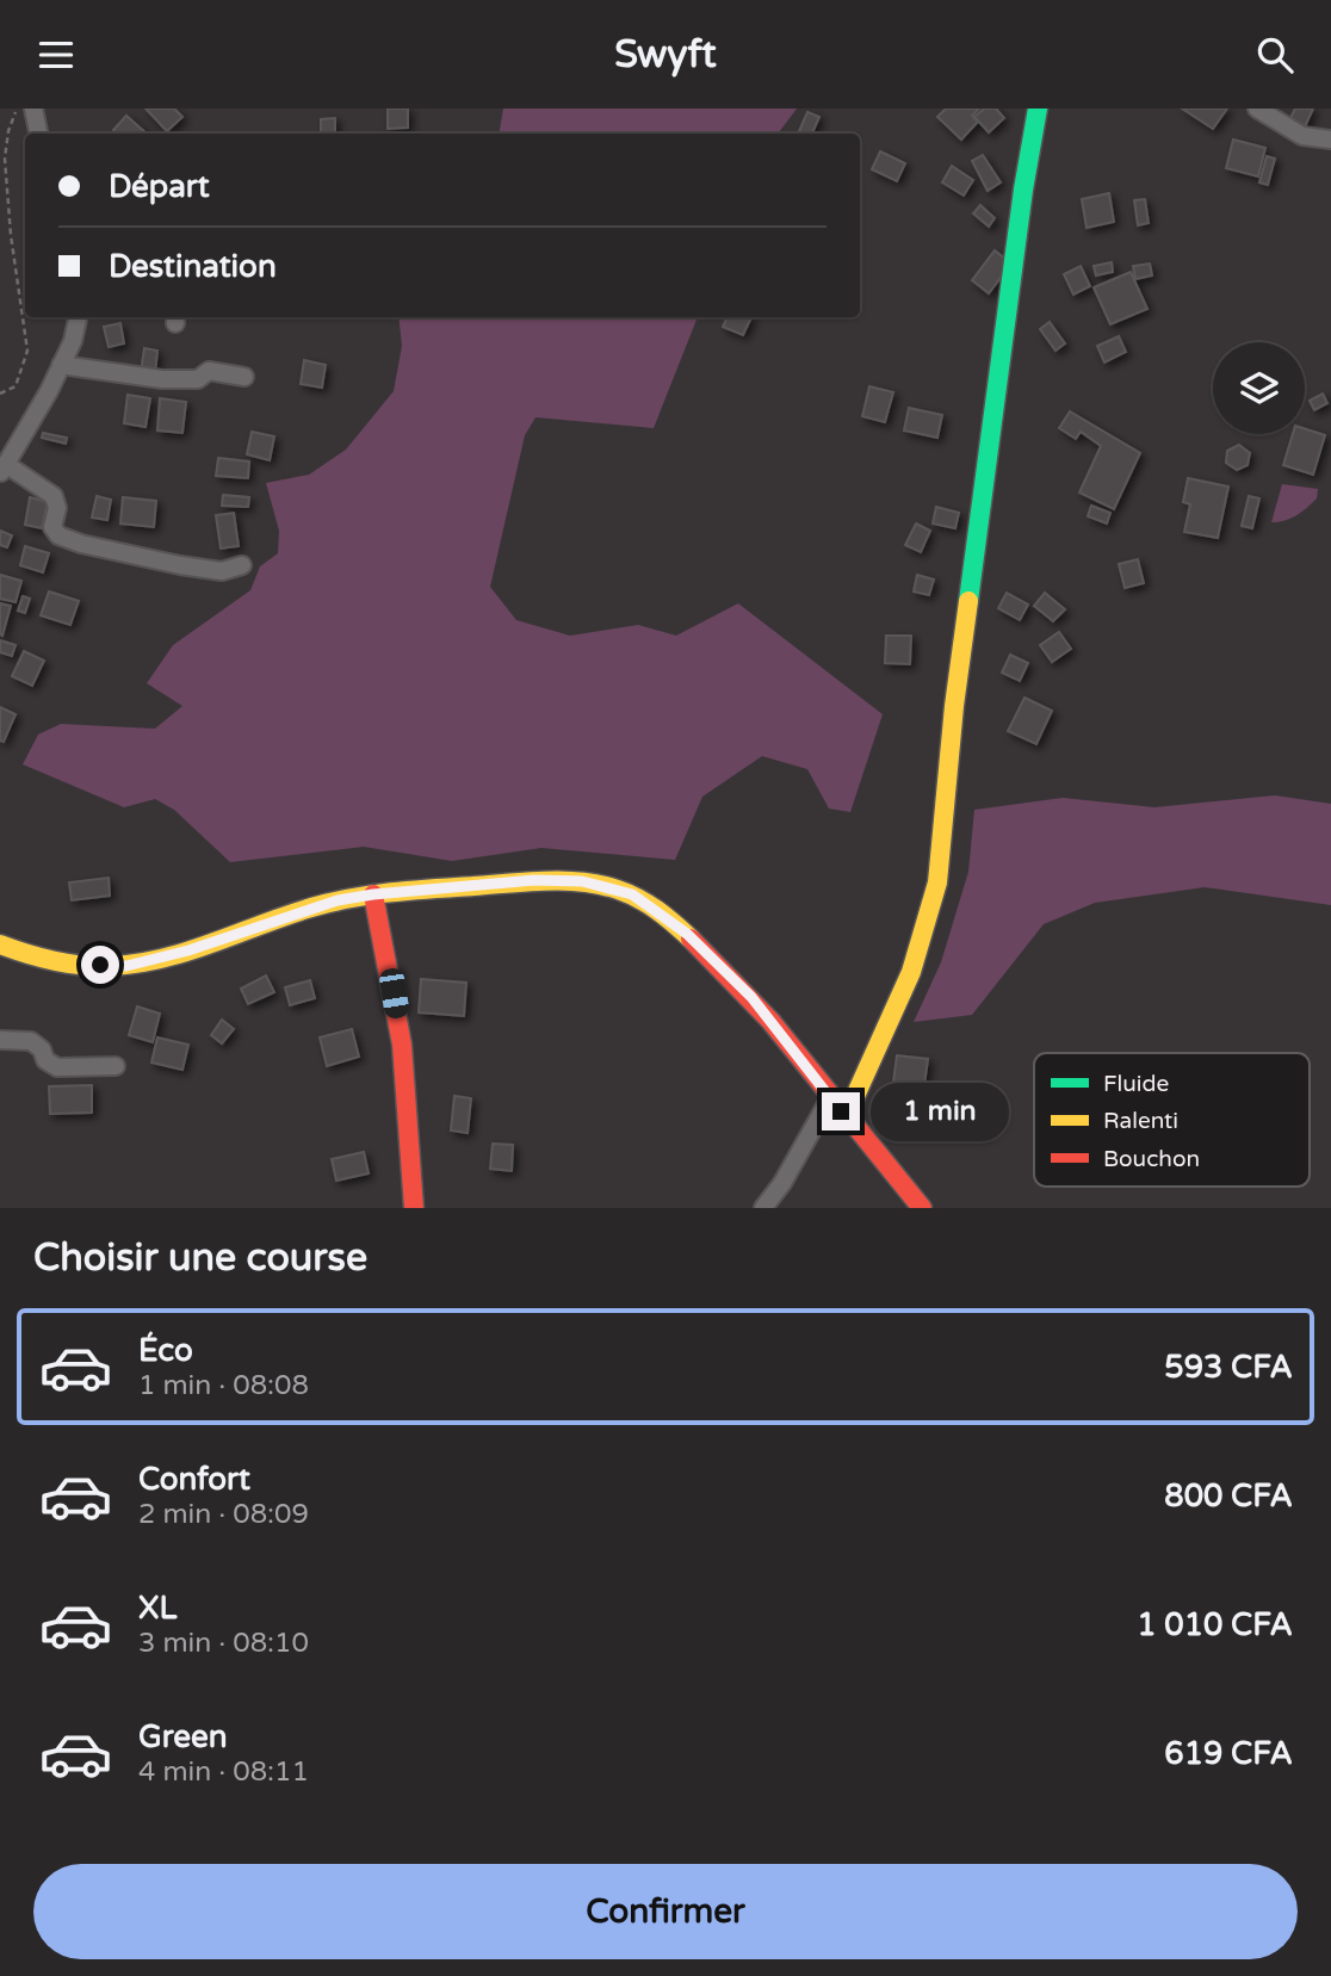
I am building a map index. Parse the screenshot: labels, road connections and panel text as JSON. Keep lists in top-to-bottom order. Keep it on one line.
{"legend":["Fluide","Ralenti","Bouchon"],"page":{"header":"Swyft","banner":["Départ","Destination"],"bubble":"1 min","heading":"Choisir une course","list":[{"name":"Éco","note":"1 min · 08:08","value":"593 CFA"},{"name":"Confort","note":"2 min · 08:09","value":"800 CFA"},{"name":"XL","note":"3 min · 08:10","value":"1 010 CFA"},{"name":"Green","note":"4 min · 08:11","value":"619 CFA"}],"buttons":"Confirmer"}}
